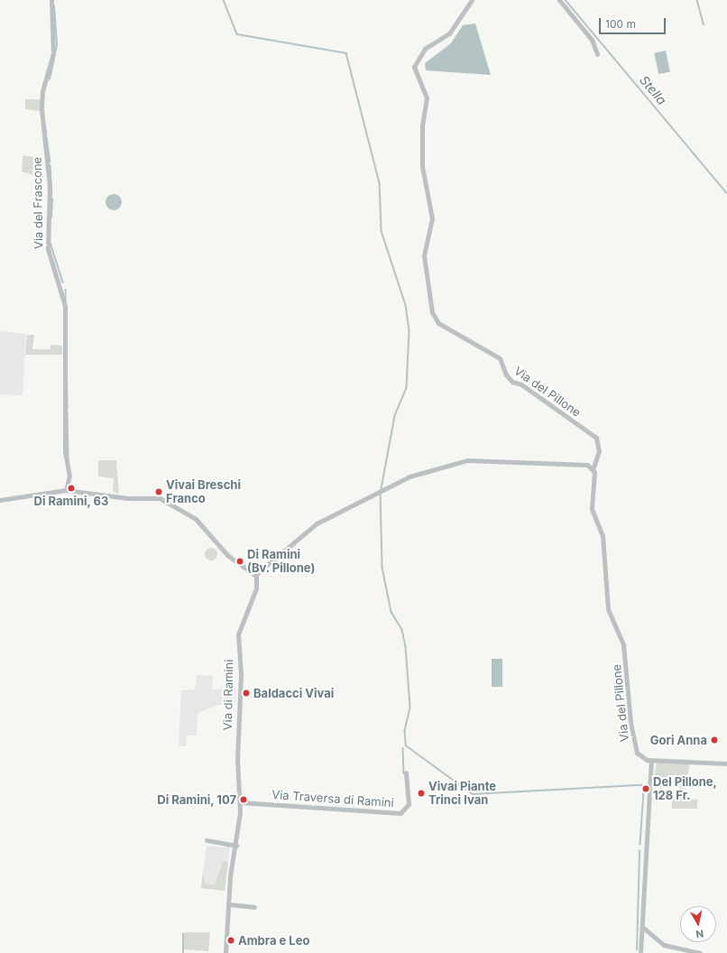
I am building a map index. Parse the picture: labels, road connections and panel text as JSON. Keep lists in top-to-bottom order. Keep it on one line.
{"streets":{"street":["Via del Frascone","Via del Pillone","Via di Ramini","Via Traversa di Ramini"]},"crossings":[["Via di Ramini","Via Traversa di Ramini"]],"water":["Stella"],"places":["Di Ramini, 63","Vivai Breschi Franco","Di Ramini (Bv. Pillone)","Baldacci Vivai","Gori Anna","Del Pillone, 128 Fr.","Vivai Piante Trinci Ivan","Di Ramini, 107","Ambra e Leo"],"scale_bar":"100 m","north":"bottom"}
